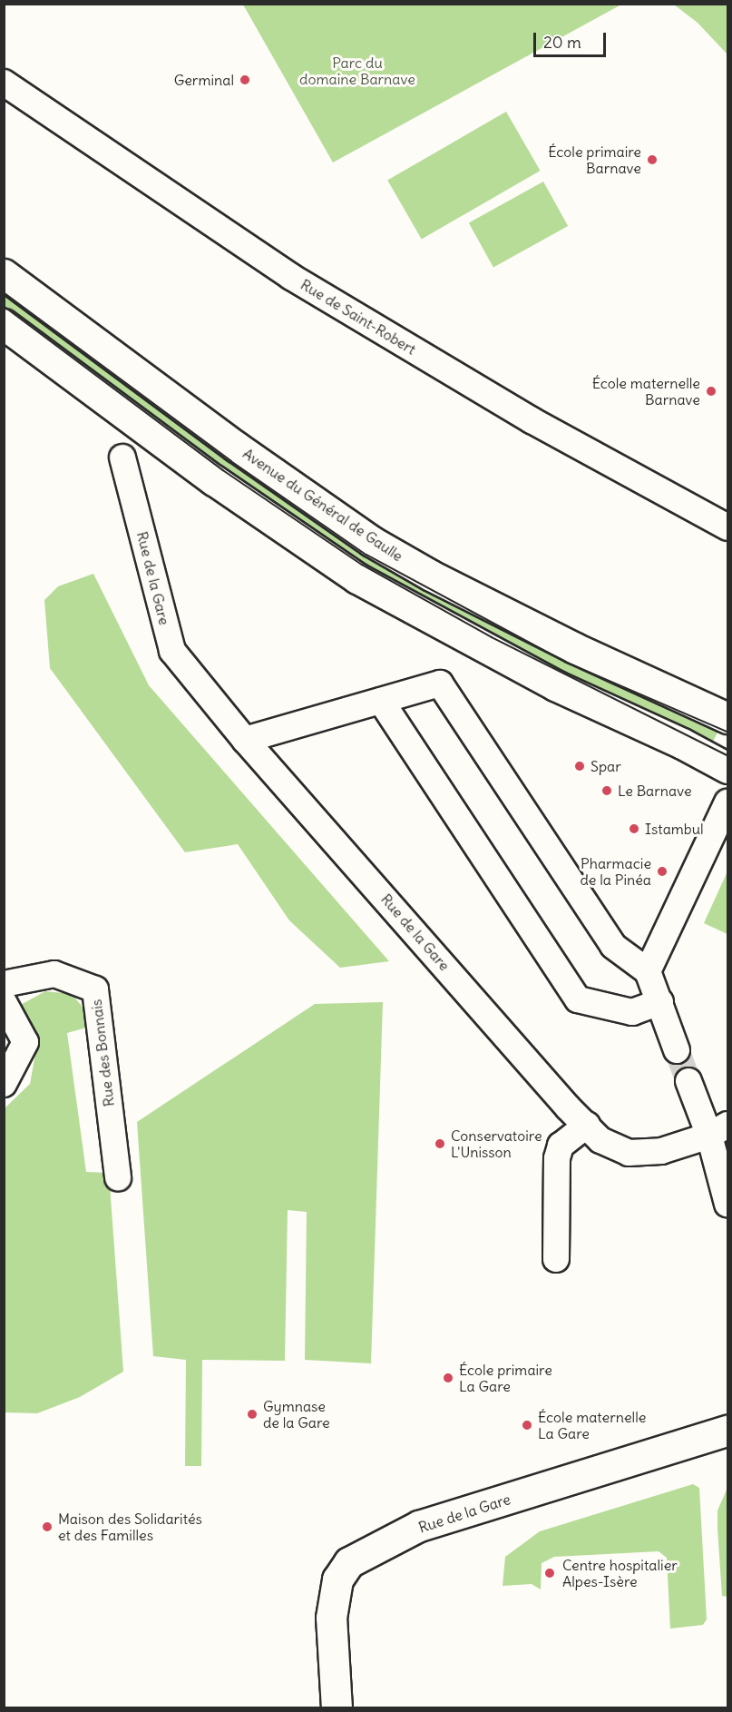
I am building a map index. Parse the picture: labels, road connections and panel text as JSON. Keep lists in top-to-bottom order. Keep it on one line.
{"streets":{"main road":["Avenue du Général de Gaulle","Rue de la Gare"],"street":["Rue de Saint-Robert","Rue des Bonnais"]},"parks":["Parc du domaine Barnave"],"places":["Germinal","École primaire Barnave","École maternelle Barnave","Spar","Le Barnave","Istambul","Pharmacie de la Pinéa","Conservatoire L'Unisson","École primaire La Gare","Gymnase de la Gare","École maternelle La Gare","Maison des Solidarités et des Familles","Centre hospitalier Alpes-Isère"],"scale_bar":"20 m"}
